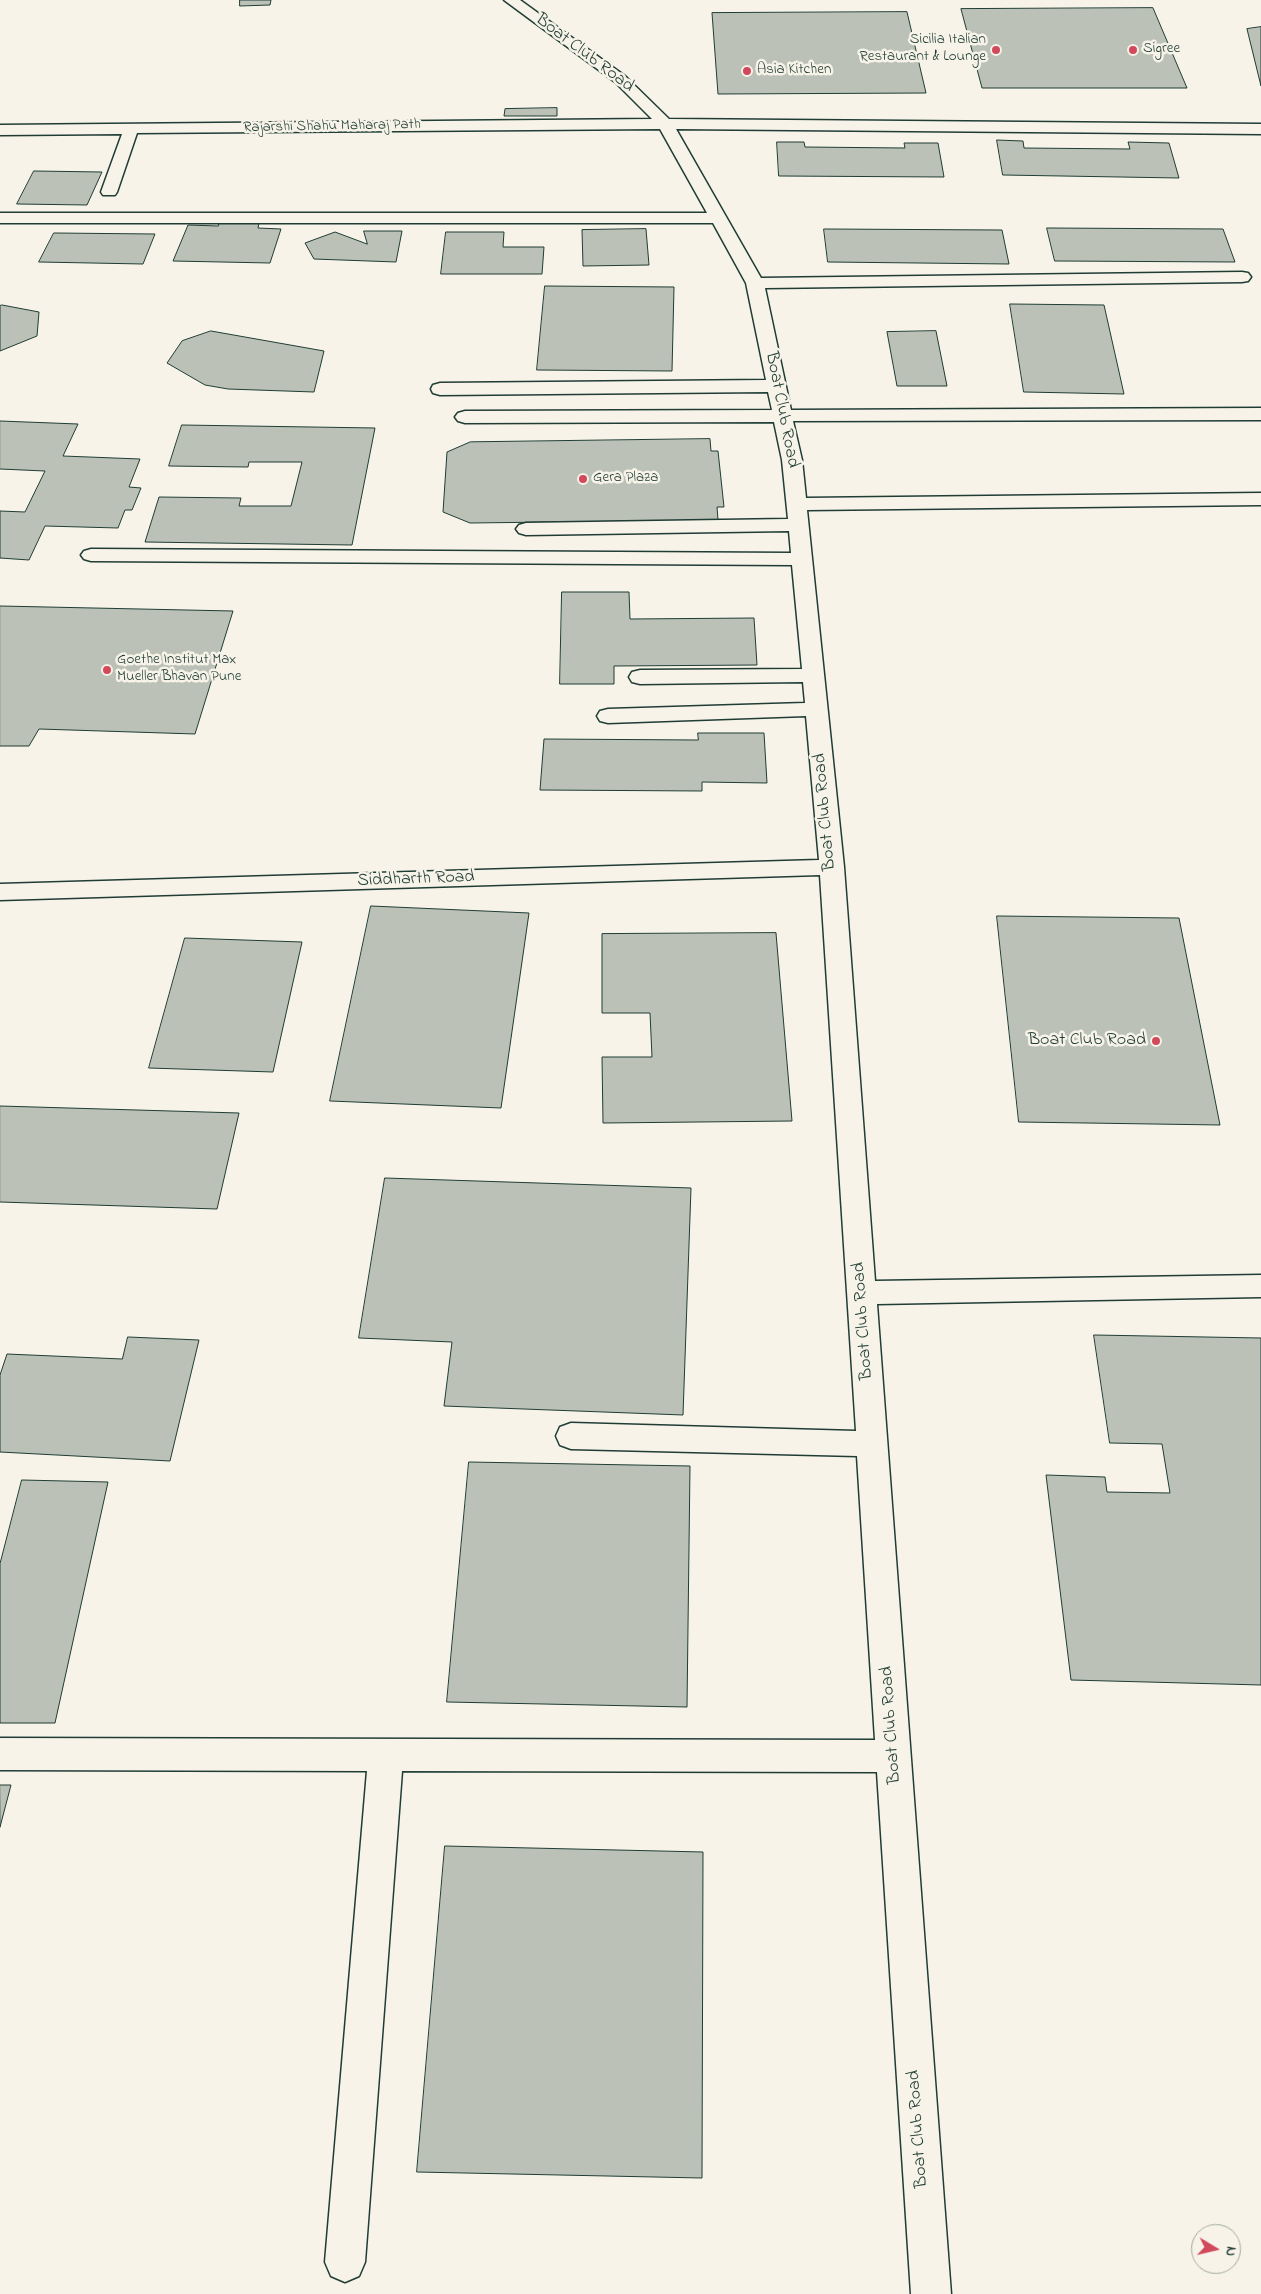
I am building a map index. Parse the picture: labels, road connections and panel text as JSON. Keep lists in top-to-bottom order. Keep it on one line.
{"streets":{"street":["Boat Club Road","Rajarshi Shahu Maharaj Path","Siddharth Road"]},"crossings":[["Boat Club Road","Rajarshi Shahu Maharaj Path"],["Boat Club Road","Siddharth Road"]],"places":["Sicilia Italian Restaurant & Lounge","Sigree","Asia Kitchen","Gera Plaza","Goethe Institut Max Mueller Bhavan Pune","Boat Club Road"],"north":"right"}
